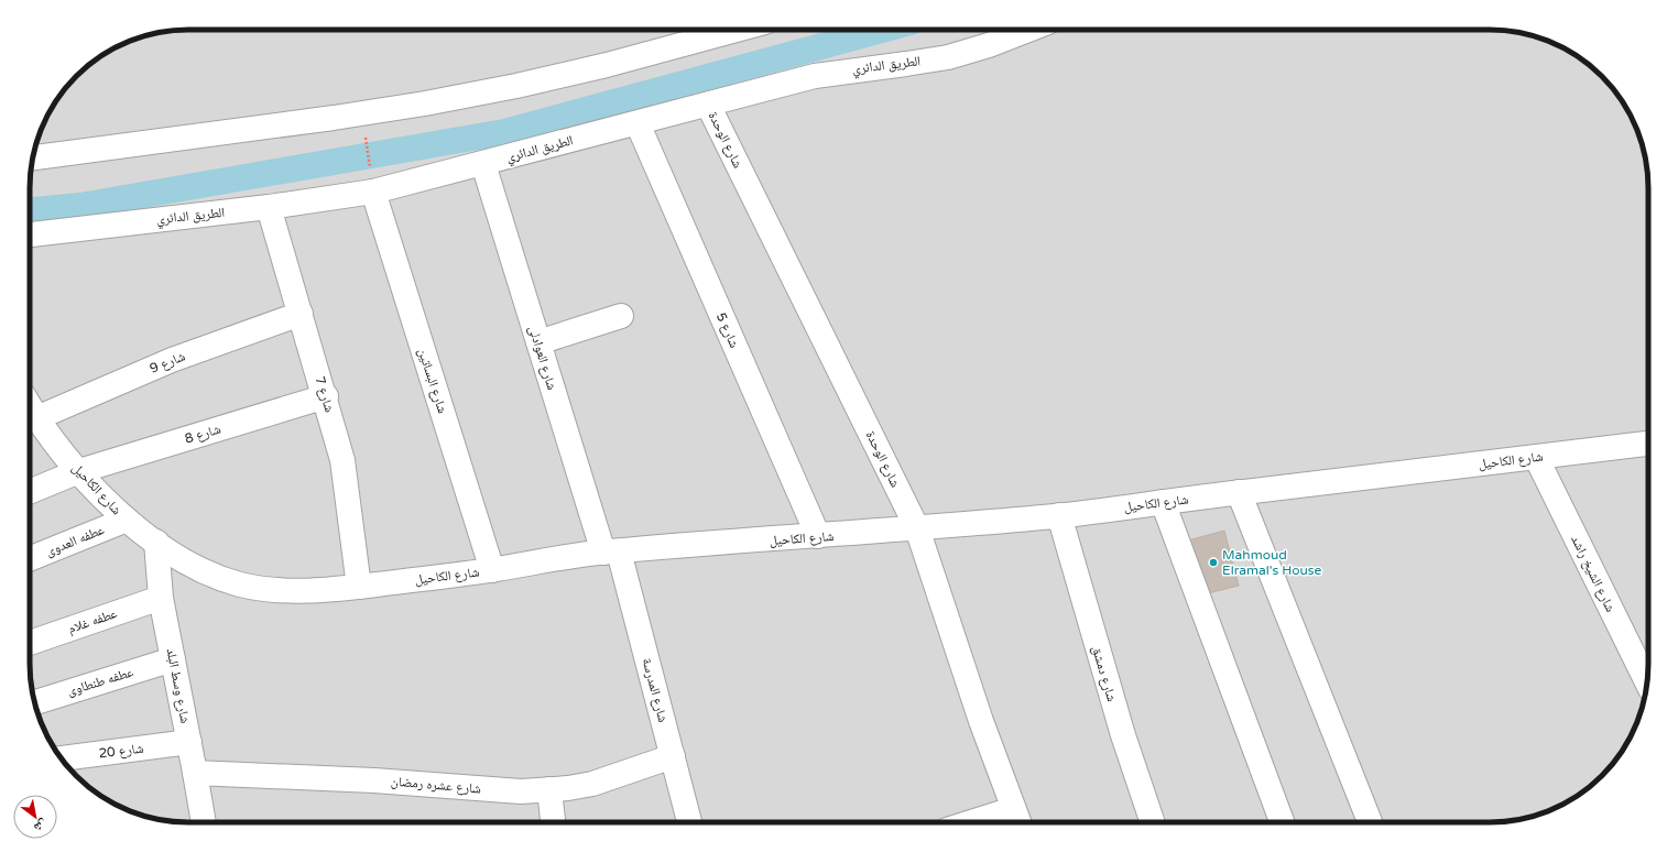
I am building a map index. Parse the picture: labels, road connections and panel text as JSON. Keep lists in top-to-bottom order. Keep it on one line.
{"streets":{"street":["الطريق الدائري","شارع الوحدة","شارع 5","شارع العوادلى","شارع 9","شارع البساتين","شارع 7","شارع 8","شارع الكاحيل","عطفه العدوى","شارع الشيخ راشد","عطفه غلام","شارع دمشق","عطفه طنطاوى","شارع وسط البلد","شارع المدرسة","شارع 20","شارع عشره رمضان"]},"crossings":[["الطريق الدائري","شارع الوحدة"],["الطريق الدائري","شارع 5"],["الطريق الدائري","شارع العوادلى"],["الطريق الدائري","شارع البساتين"],["الطريق الدائري","شارع 7"],["شارع الوحدة","شارع الكاحيل"],["شارع 5","شارع الكاحيل"],["شارع العوادلى","شارع الكاحيل"],["شارع العوادلى","شارع المدرسة"],["شارع 9","شارع 7"],["شارع 9","شارع الكاحيل"],["شارع البساتين","شارع الكاحيل"],["شارع 7","شارع 8"],["شارع 7","شارع الكاحيل"],["شارع 8","شارع الكاحيل"],["شارع الكاحيل","عطفه العدوى"],["شارع الكاحيل","شارع الشيخ راشد"],["شارع الكاحيل","شارع دمشق"],["شارع الكاحيل","شارع وسط البلد"],["شارع الكاحيل","شارع المدرسة"],["عطفه غلام","شارع وسط البلد"],["عطفه طنطاوى","شارع وسط البلد"],["شارع وسط البلد","شارع 20"],["شارع وسط البلد","شارع عشره رمضان"],["شارع المدرسة","شارع عشره رمضان"]],"places":["Mahmoud Elramal's House"],"north":"bottom right"}
